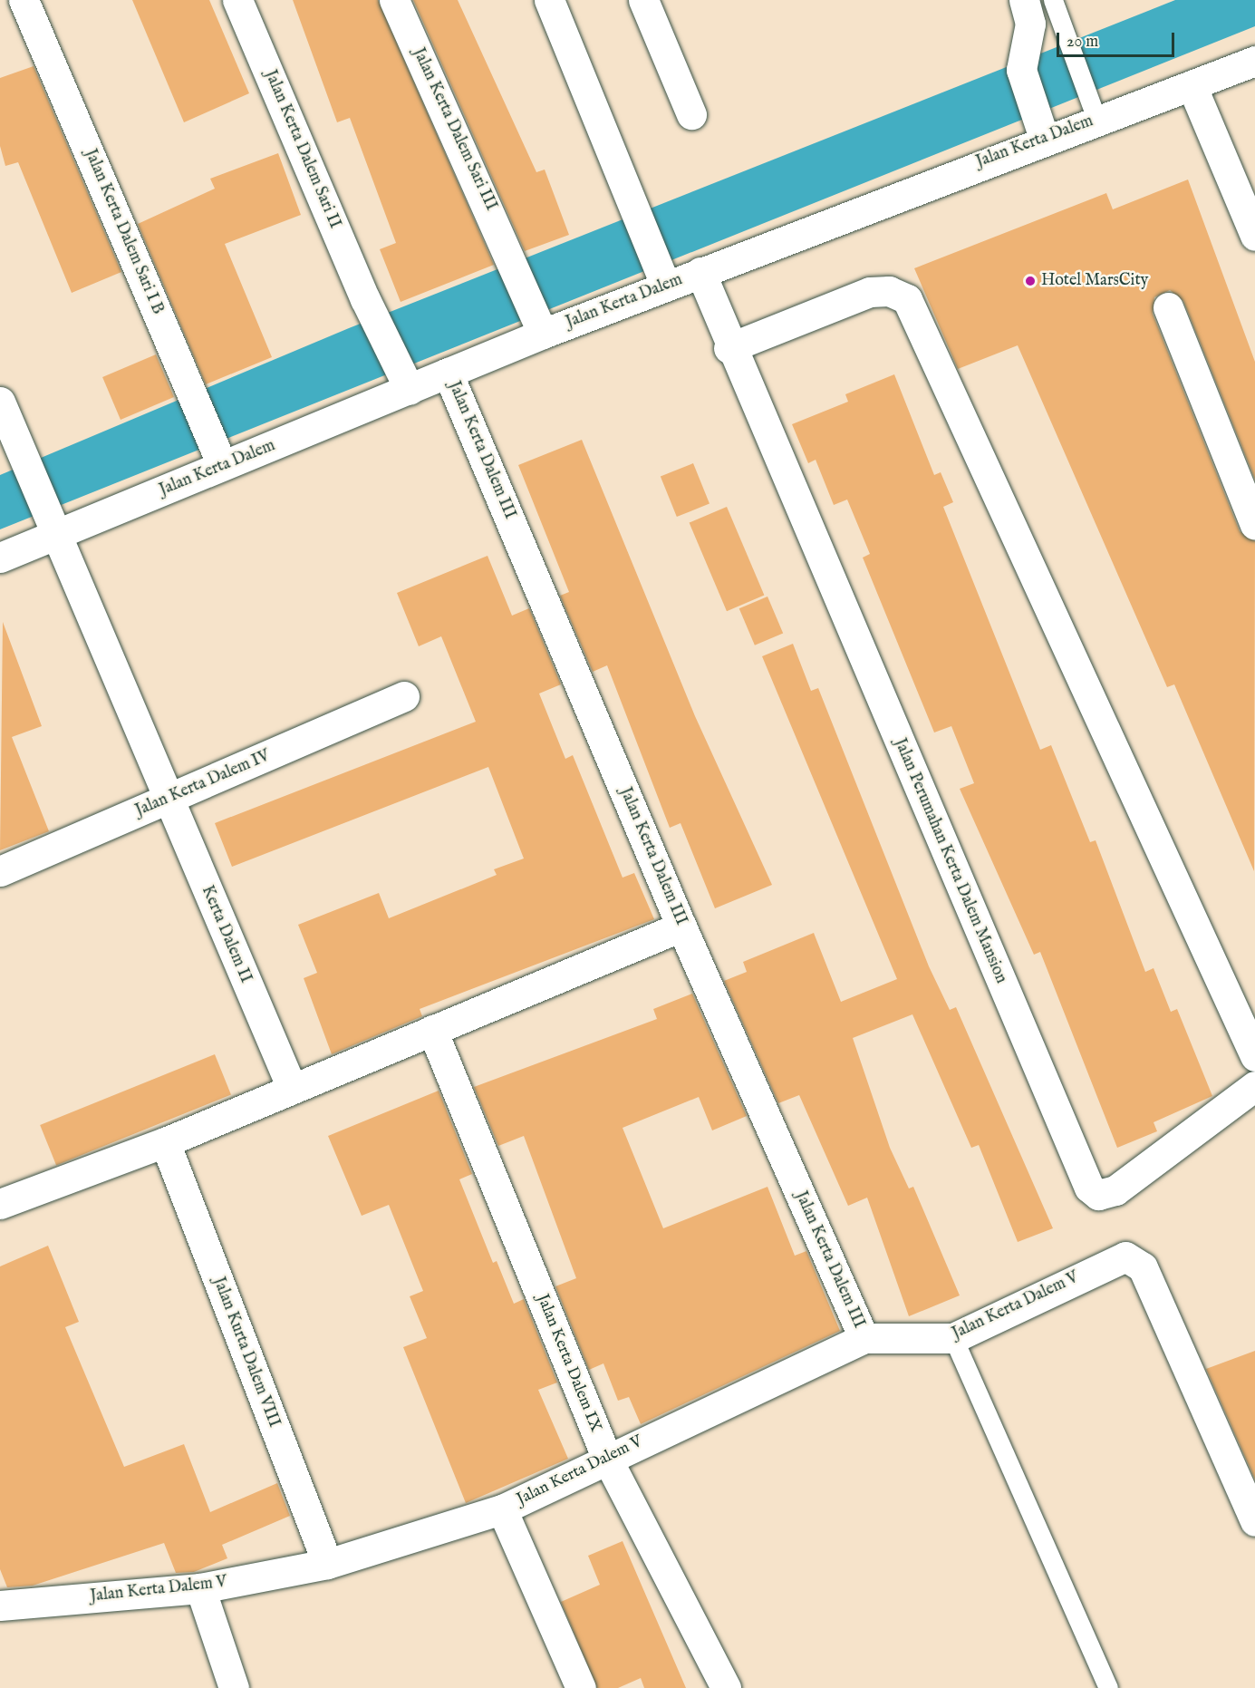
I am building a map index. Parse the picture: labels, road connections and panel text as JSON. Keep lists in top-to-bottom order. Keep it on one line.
{"streets":{"street":["Jalan Kerta Dalem Sari III","Jalan Kerta Dalem","Jalan Kerta Dalem Sari II","Jalan Kerta Dalem Sari I B","Jalan Kerta Dalem III","Jalan Kerta Dalem IV","Jalan Perumahan Kerta Dalem Mansion","Kerta Dalem II","Jalan Kerta Dalem V","Jalan Kurta Dalem VIII","Jalan Kerta Dalem IX"]},"crossings":[["Jalan Kerta Dalem Sari III","Jalan Kerta Dalem"],["Jalan Kerta Dalem","Jalan Kerta Dalem Sari II"],["Jalan Kerta Dalem","Jalan Kerta Dalem Sari I B"],["Jalan Kerta Dalem","Jalan Kerta Dalem III"],["Jalan Kerta Dalem","Jalan Perumahan Kerta Dalem Mansion"],["Jalan Kerta Dalem","Kerta Dalem II"],["Jalan Kerta Dalem III","Jalan Kerta Dalem V"],["Jalan Kerta Dalem IV","Kerta Dalem II"],["Jalan Kerta Dalem V","Jalan Kurta Dalem VIII"],["Jalan Kerta Dalem V","Jalan Kerta Dalem IX"]],"places":["Hotel MarsCity"],"scale_bar":"20 m"}
